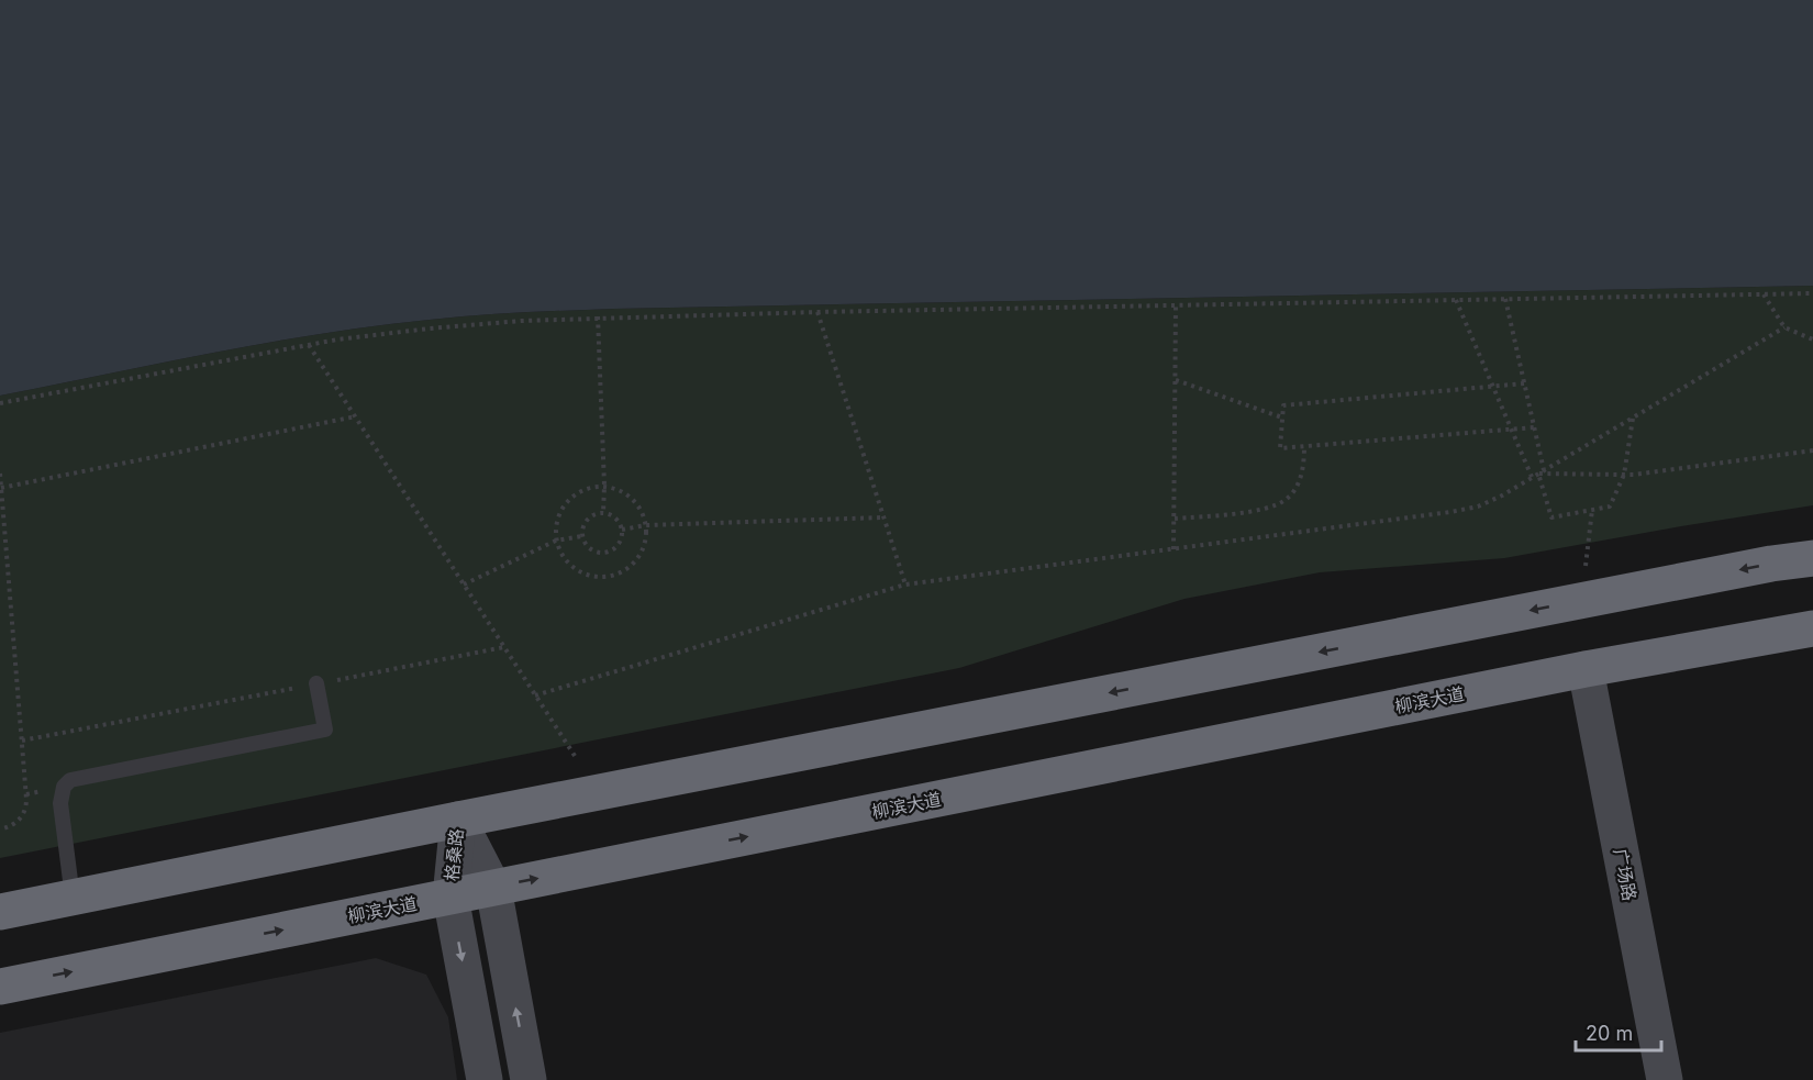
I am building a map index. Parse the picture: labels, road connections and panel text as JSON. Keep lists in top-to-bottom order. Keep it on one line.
{"streets":{"highway":["柳滨大道"],"main road":["格桑路","广场路"]},"crossings":[["柳滨大道","格桑路"],["柳滨大道","广场路"]],"scale_bar":"20 m"}
